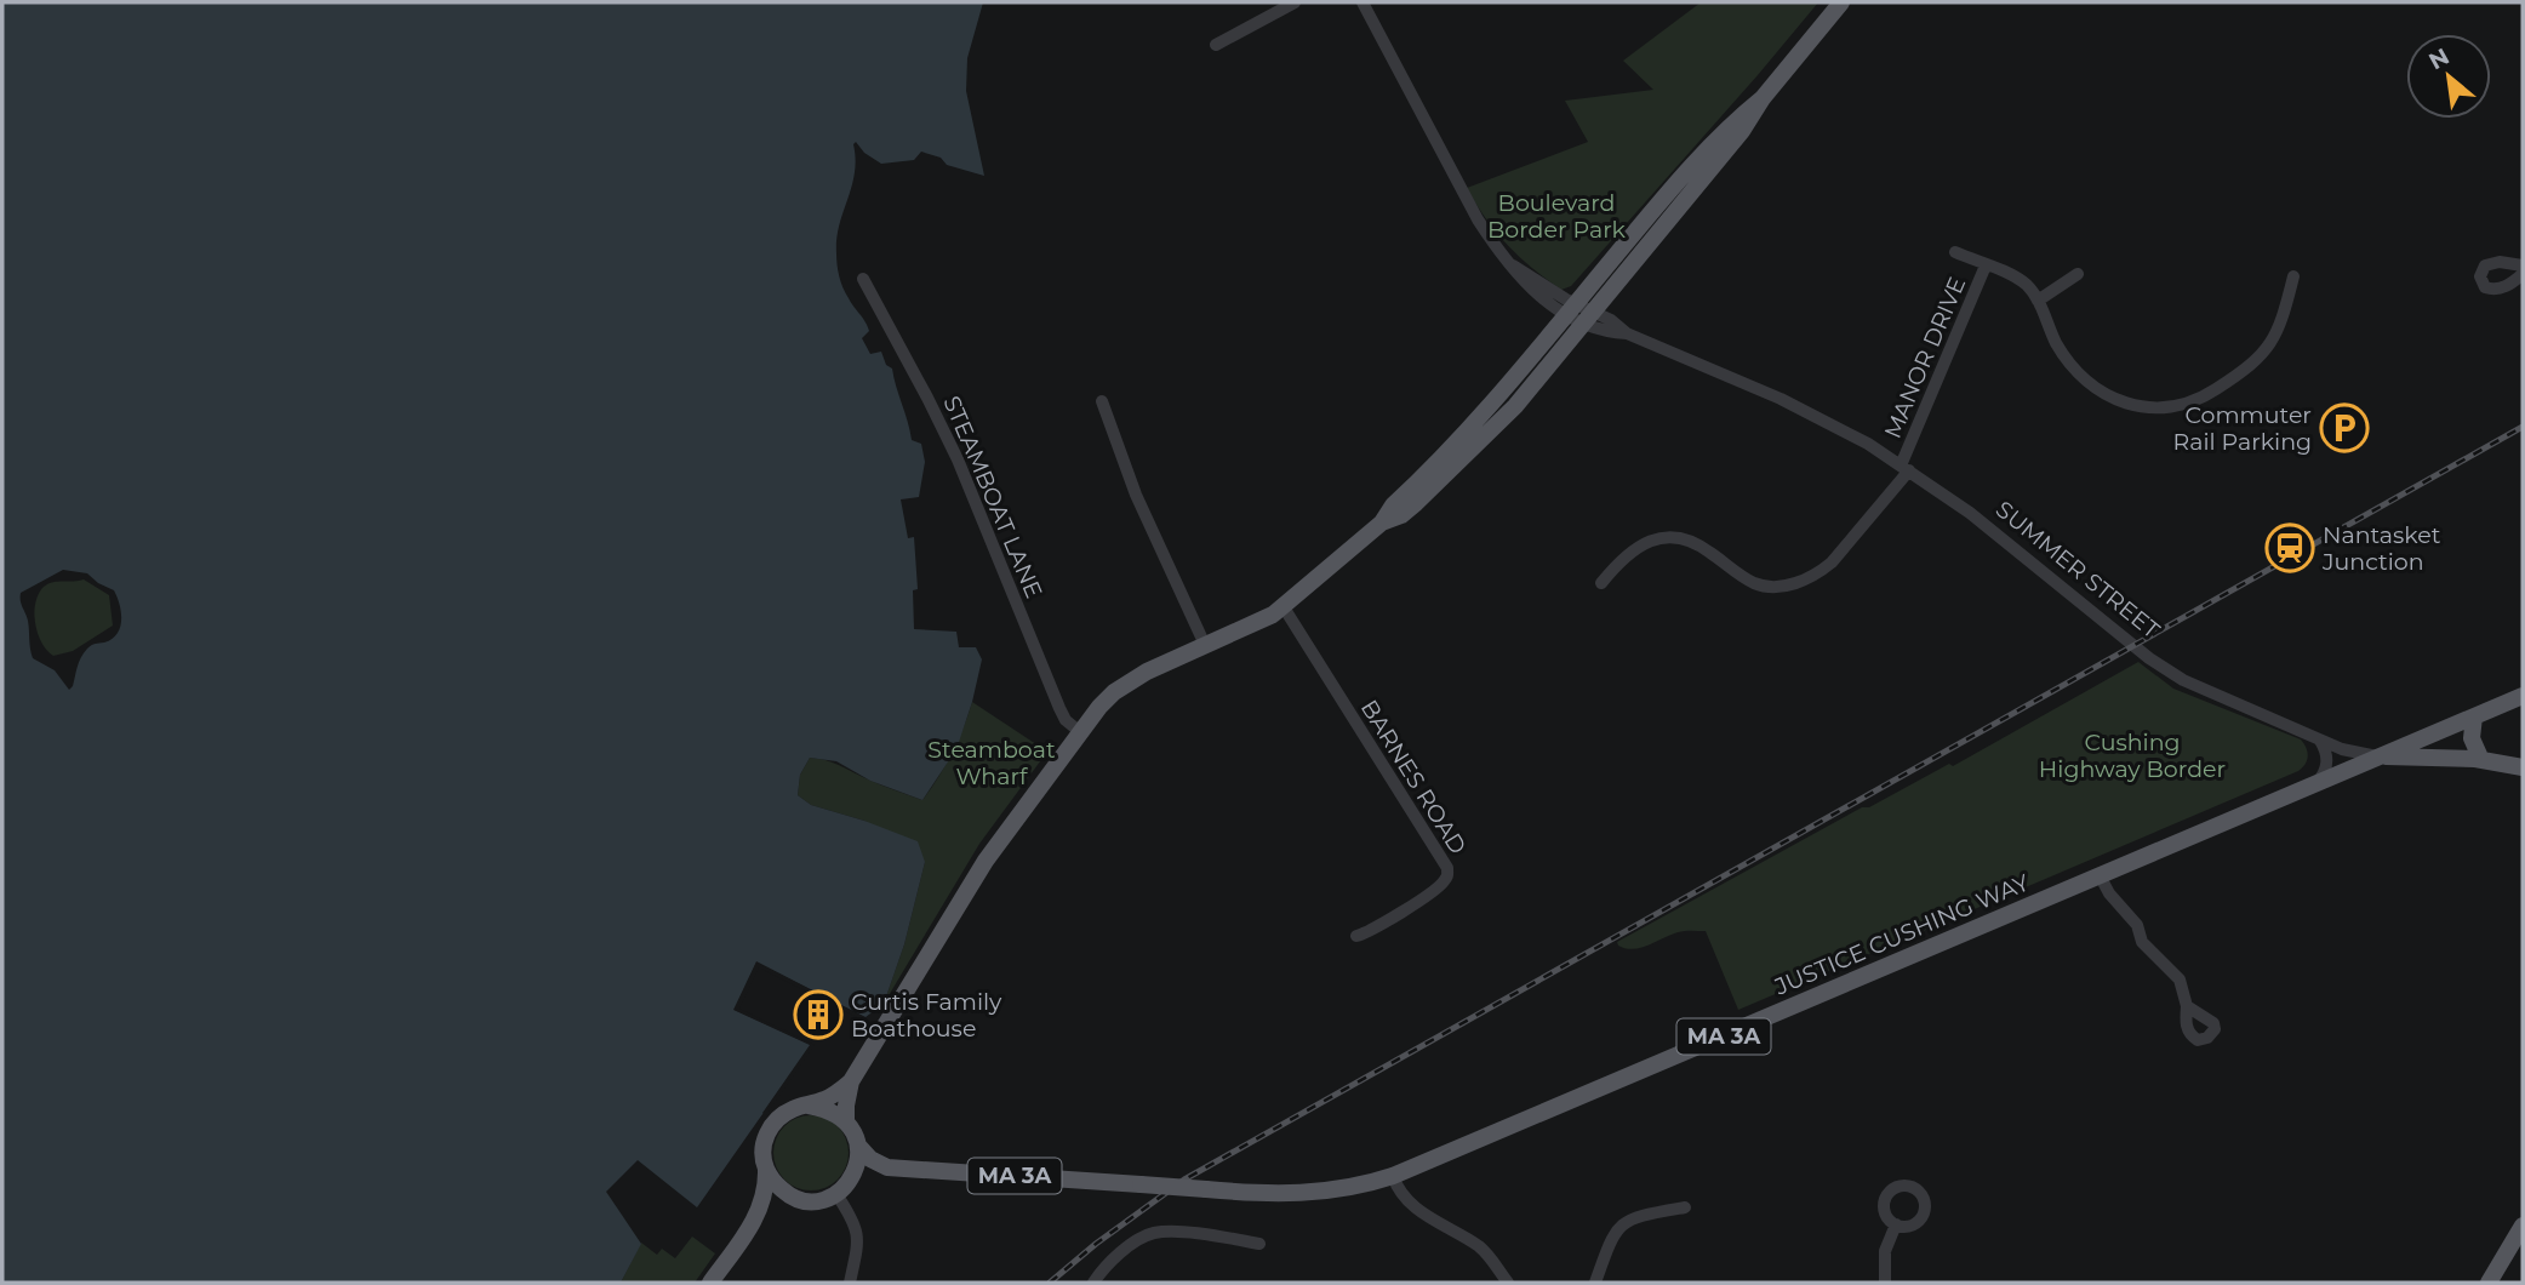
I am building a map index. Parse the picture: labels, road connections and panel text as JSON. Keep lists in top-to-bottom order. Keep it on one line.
{"streets":{"main road":["SUMMER STREET","JUSTICE CUSHING WAY","MA 3A"],"street":["MANOR DRIVE","STEAMBOAT LANE","BARNES ROAD"]},"crossings":[["MANOR DRIVE","SUMMER STREET"],["SUMMER STREET","JUSTICE CUSHING WAY"],["JUSTICE CUSHING WAY","MA 3A"]],"parks":["Boulevard Border Park","Cushing Highway Border","Steamboat Wharf"],"places":{"parking":["Commuter Rail Parking"],"station":["Nantasket Junction"],"building":["Curtis Family Boathouse"]},"north":"top left"}
